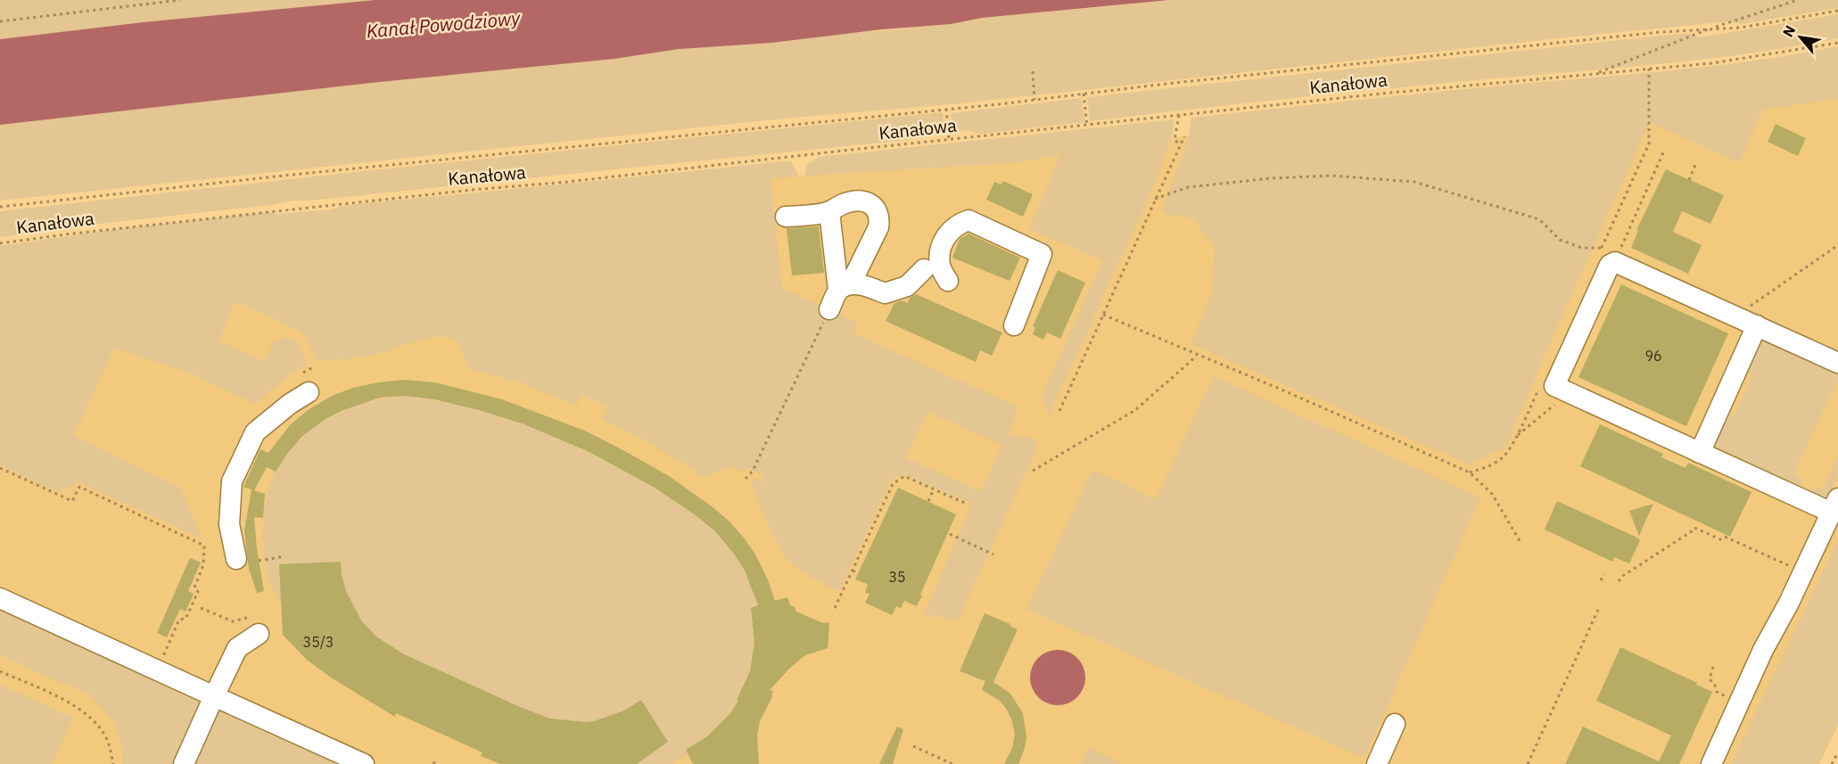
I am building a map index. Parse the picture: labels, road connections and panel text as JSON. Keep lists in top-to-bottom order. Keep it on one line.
{"streets":{"path":["Kanałowa"]},"water":["Kanał Powodziowy"],"house_numbers":["96","35","35/3"],"north":"top left"}
